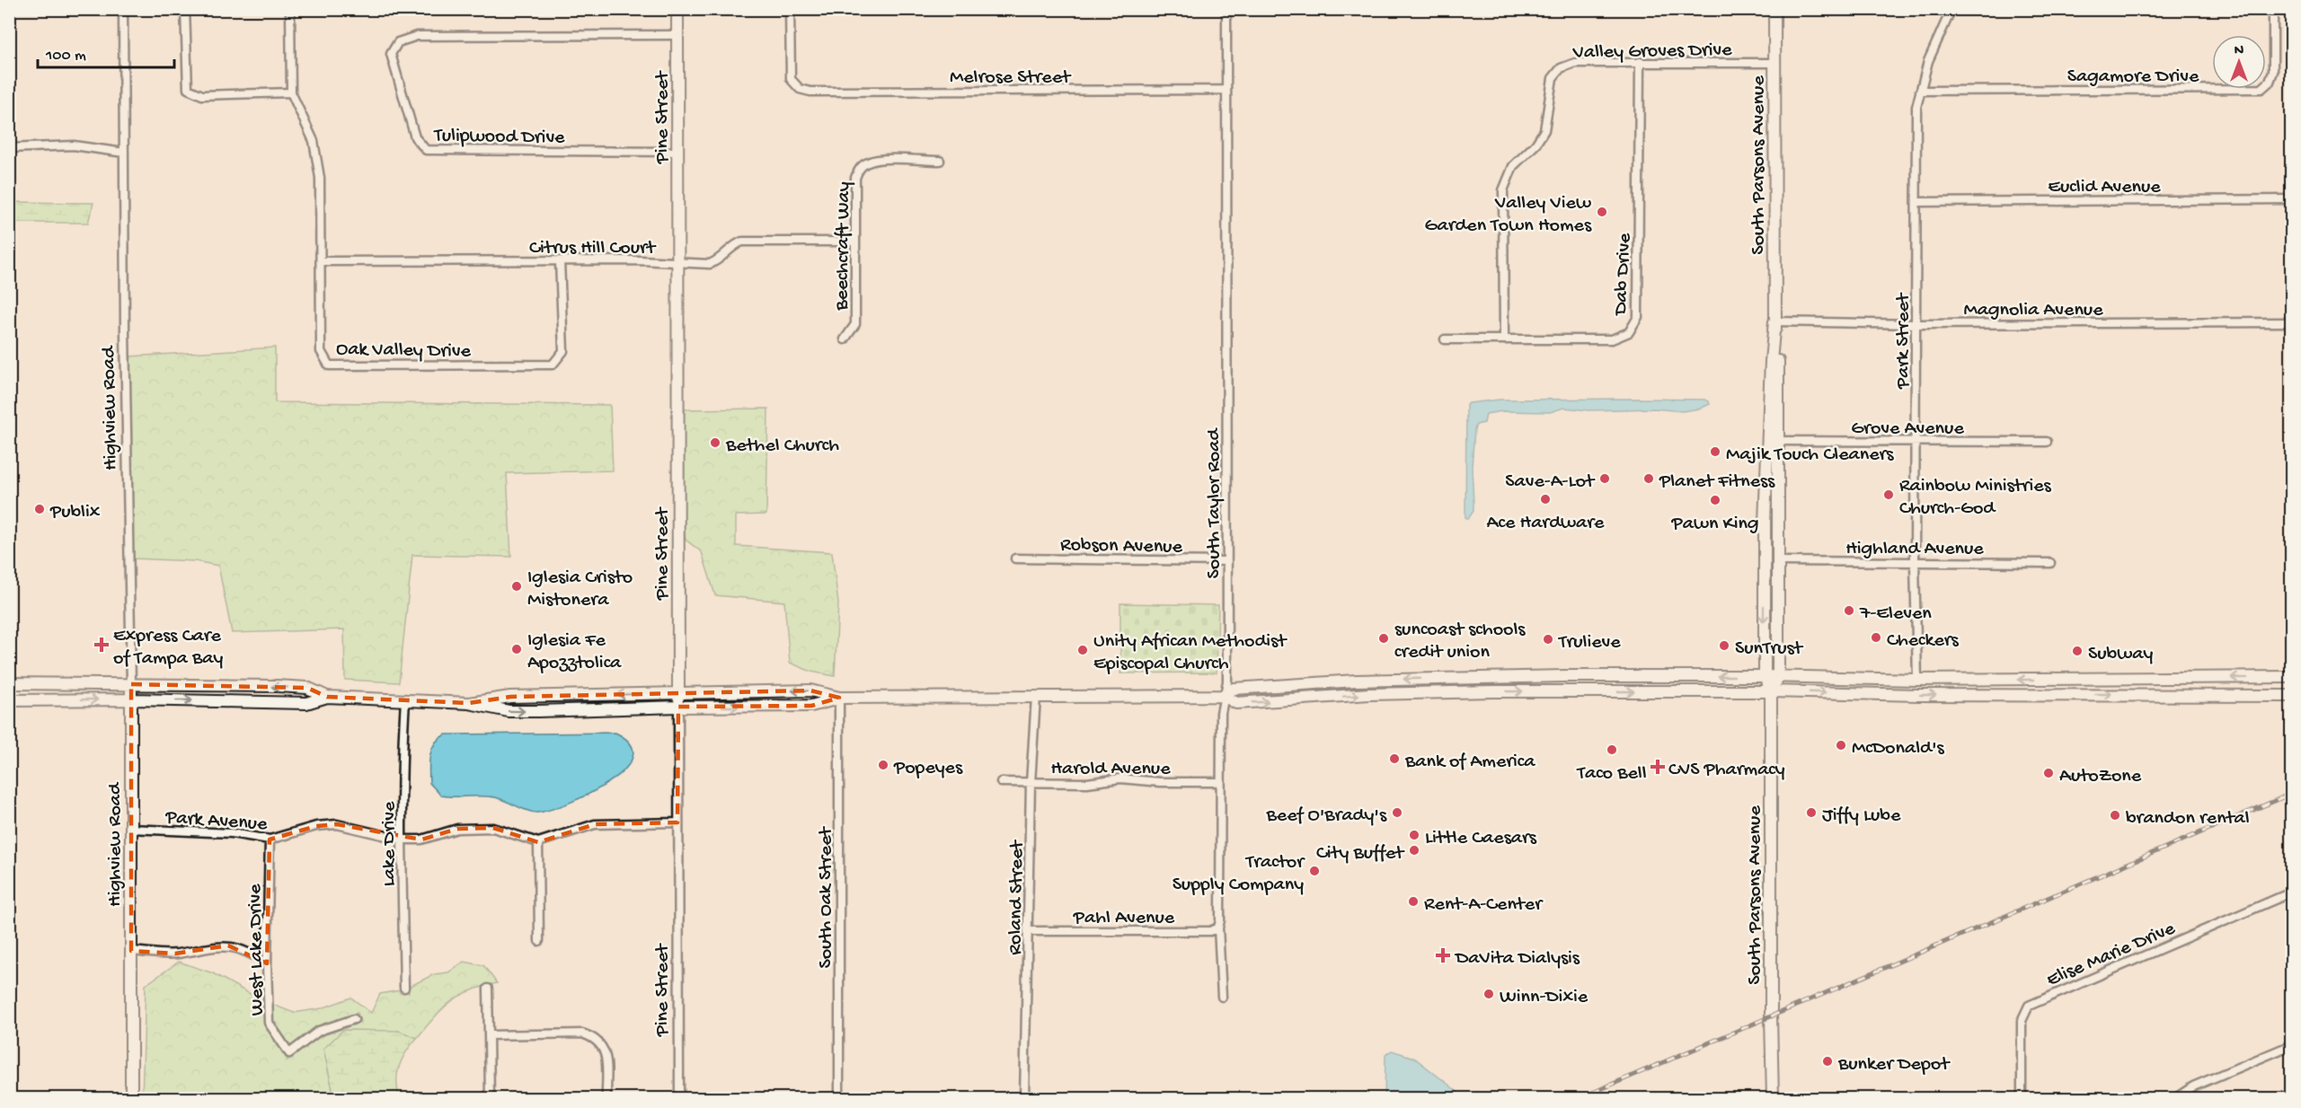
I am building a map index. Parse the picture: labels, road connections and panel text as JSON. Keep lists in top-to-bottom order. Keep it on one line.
{"streets":{"main road":["Pine Street","South Parsons Avenue","Highview Road"],"street":["Valley Groves Drive","Sagamore Drive","Melrose Street","Tulipwood Drive","Euclid Avenue","Citrus Hill Court","Beechcraft Way","Dab Drive","Magnolia Avenue","Park Street","Oak Valley Drive","Grove Avenue","South Taylor Road","Robson Avenue","Highland Avenue","Harold Avenue","Park Avenue","Lake Drive","South Oak Street","Roland Street","Pahl Avenue","West Lake Drive","Elise Marie Drive"]},"crossings":[["Valley Groves Drive","South Parsons Avenue"],["Valley Groves Drive","Dab Drive"],["Sagamore Drive","Park Street"],["Melrose Street","South Taylor Road"],["Pine Street","Tulipwood Drive"],["Pine Street","Citrus Hill Court"],["South Parsons Avenue","Magnolia Avenue"],["South Parsons Avenue","Grove Avenue"],["South Parsons Avenue","Highland Avenue"],["Euclid Avenue","Park Street"],["Citrus Hill Court","Beechcraft Way"],["Citrus Hill Court","Oak Valley Drive"],["Magnolia Avenue","Park Street"],["Park Street","Grove Avenue"],["Park Street","Highland Avenue"],["Highview Road","Park Avenue"],["South Taylor Road","Robson Avenue"],["South Taylor Road","Harold Avenue"],["South Taylor Road","Pahl Avenue"],["Harold Avenue","Roland Street"],["Park Avenue","Lake Drive"],["Park Avenue","West Lake Drive"],["Roland Street","Pahl Avenue"]],"places":{"other":["Valley View Garden Town Homes","Bethel Church","Majik Touch Cleaners","Save-A-Lot","Planet Fitness","Rainbow Ministries Church-God","Ace Hardware","Pawn King","Publix","Iglesia Cristo Mistonera","7-Eleven","Checkers","suncoast schools credit union","Trulieve","SunTrust","Iglesia Fe Apozztolica","Unity African Methodist Episcopal Church","Subway","McDonald's","Taco Bell","Bank of America","Popeyes","AutoZone","Beef O'Brady's","Jiffy Lube","brandon rental","Little Caesars","City Buffet","Tractor Supply Company","Rent-A-Center","Winn-Dixie","Bunker Depot"],"health":["Express Care of Tampa Bay","CVS Pharmacy","DaVita Dialysis"]},"scale_bar":"100 m","north":"top"}
